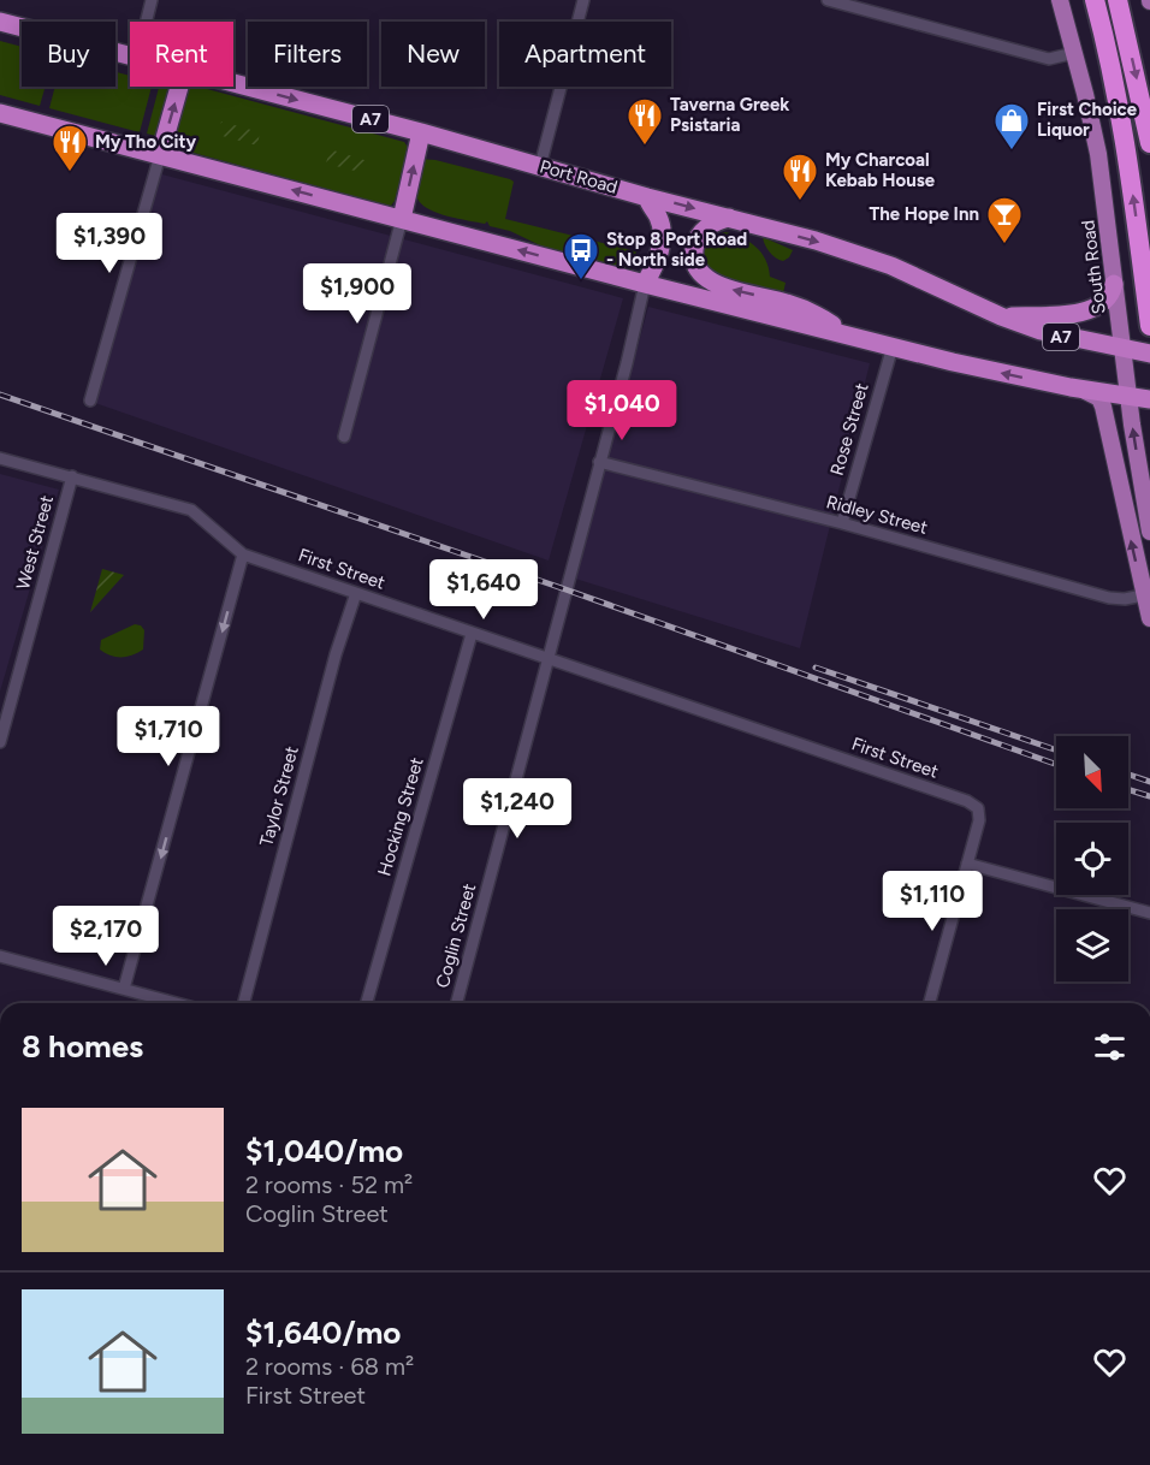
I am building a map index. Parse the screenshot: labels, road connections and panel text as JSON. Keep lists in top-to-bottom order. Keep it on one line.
{"streets":{"highway":["A7","Port Road"],"main road":["South Road"],"street":["Rose Street","Ridley Street","West Street","First Street","Taylor Street","Hocking Street","Coglin Street"]},"crossings":[["Port Road","South Road"],["Rose Street","Ridley Street"],["Ridley Street","Coglin Street"],["West Street","First Street"],["First Street","Taylor Street"],["First Street","Hocking Street"],["First Street","Coglin Street"]],"places":{"restaurant":["Taverna Greek Psistaria","My Tho City","My Charcoal Kebab House"],"shop":["First Choice Liquor"],"bar":["The Hope Inn"],"bus stop":["Stop 8 Port Road - North side"]},"north":"bottom right","page":{"chip":["Buy","Rent","Filters","New","Apartment"],"price":["$1,390","$1,900","$1,040","$1,640","$1,710","$1,240","$1,110","$2,170"],"heading":"8 homes","list":[{"name":"$1,040/mo","note":"2 rooms · 52 m² · Coglin Street"},{"name":"$1,640/mo","note":"2 rooms · 68 m² · First Street"}]}}
